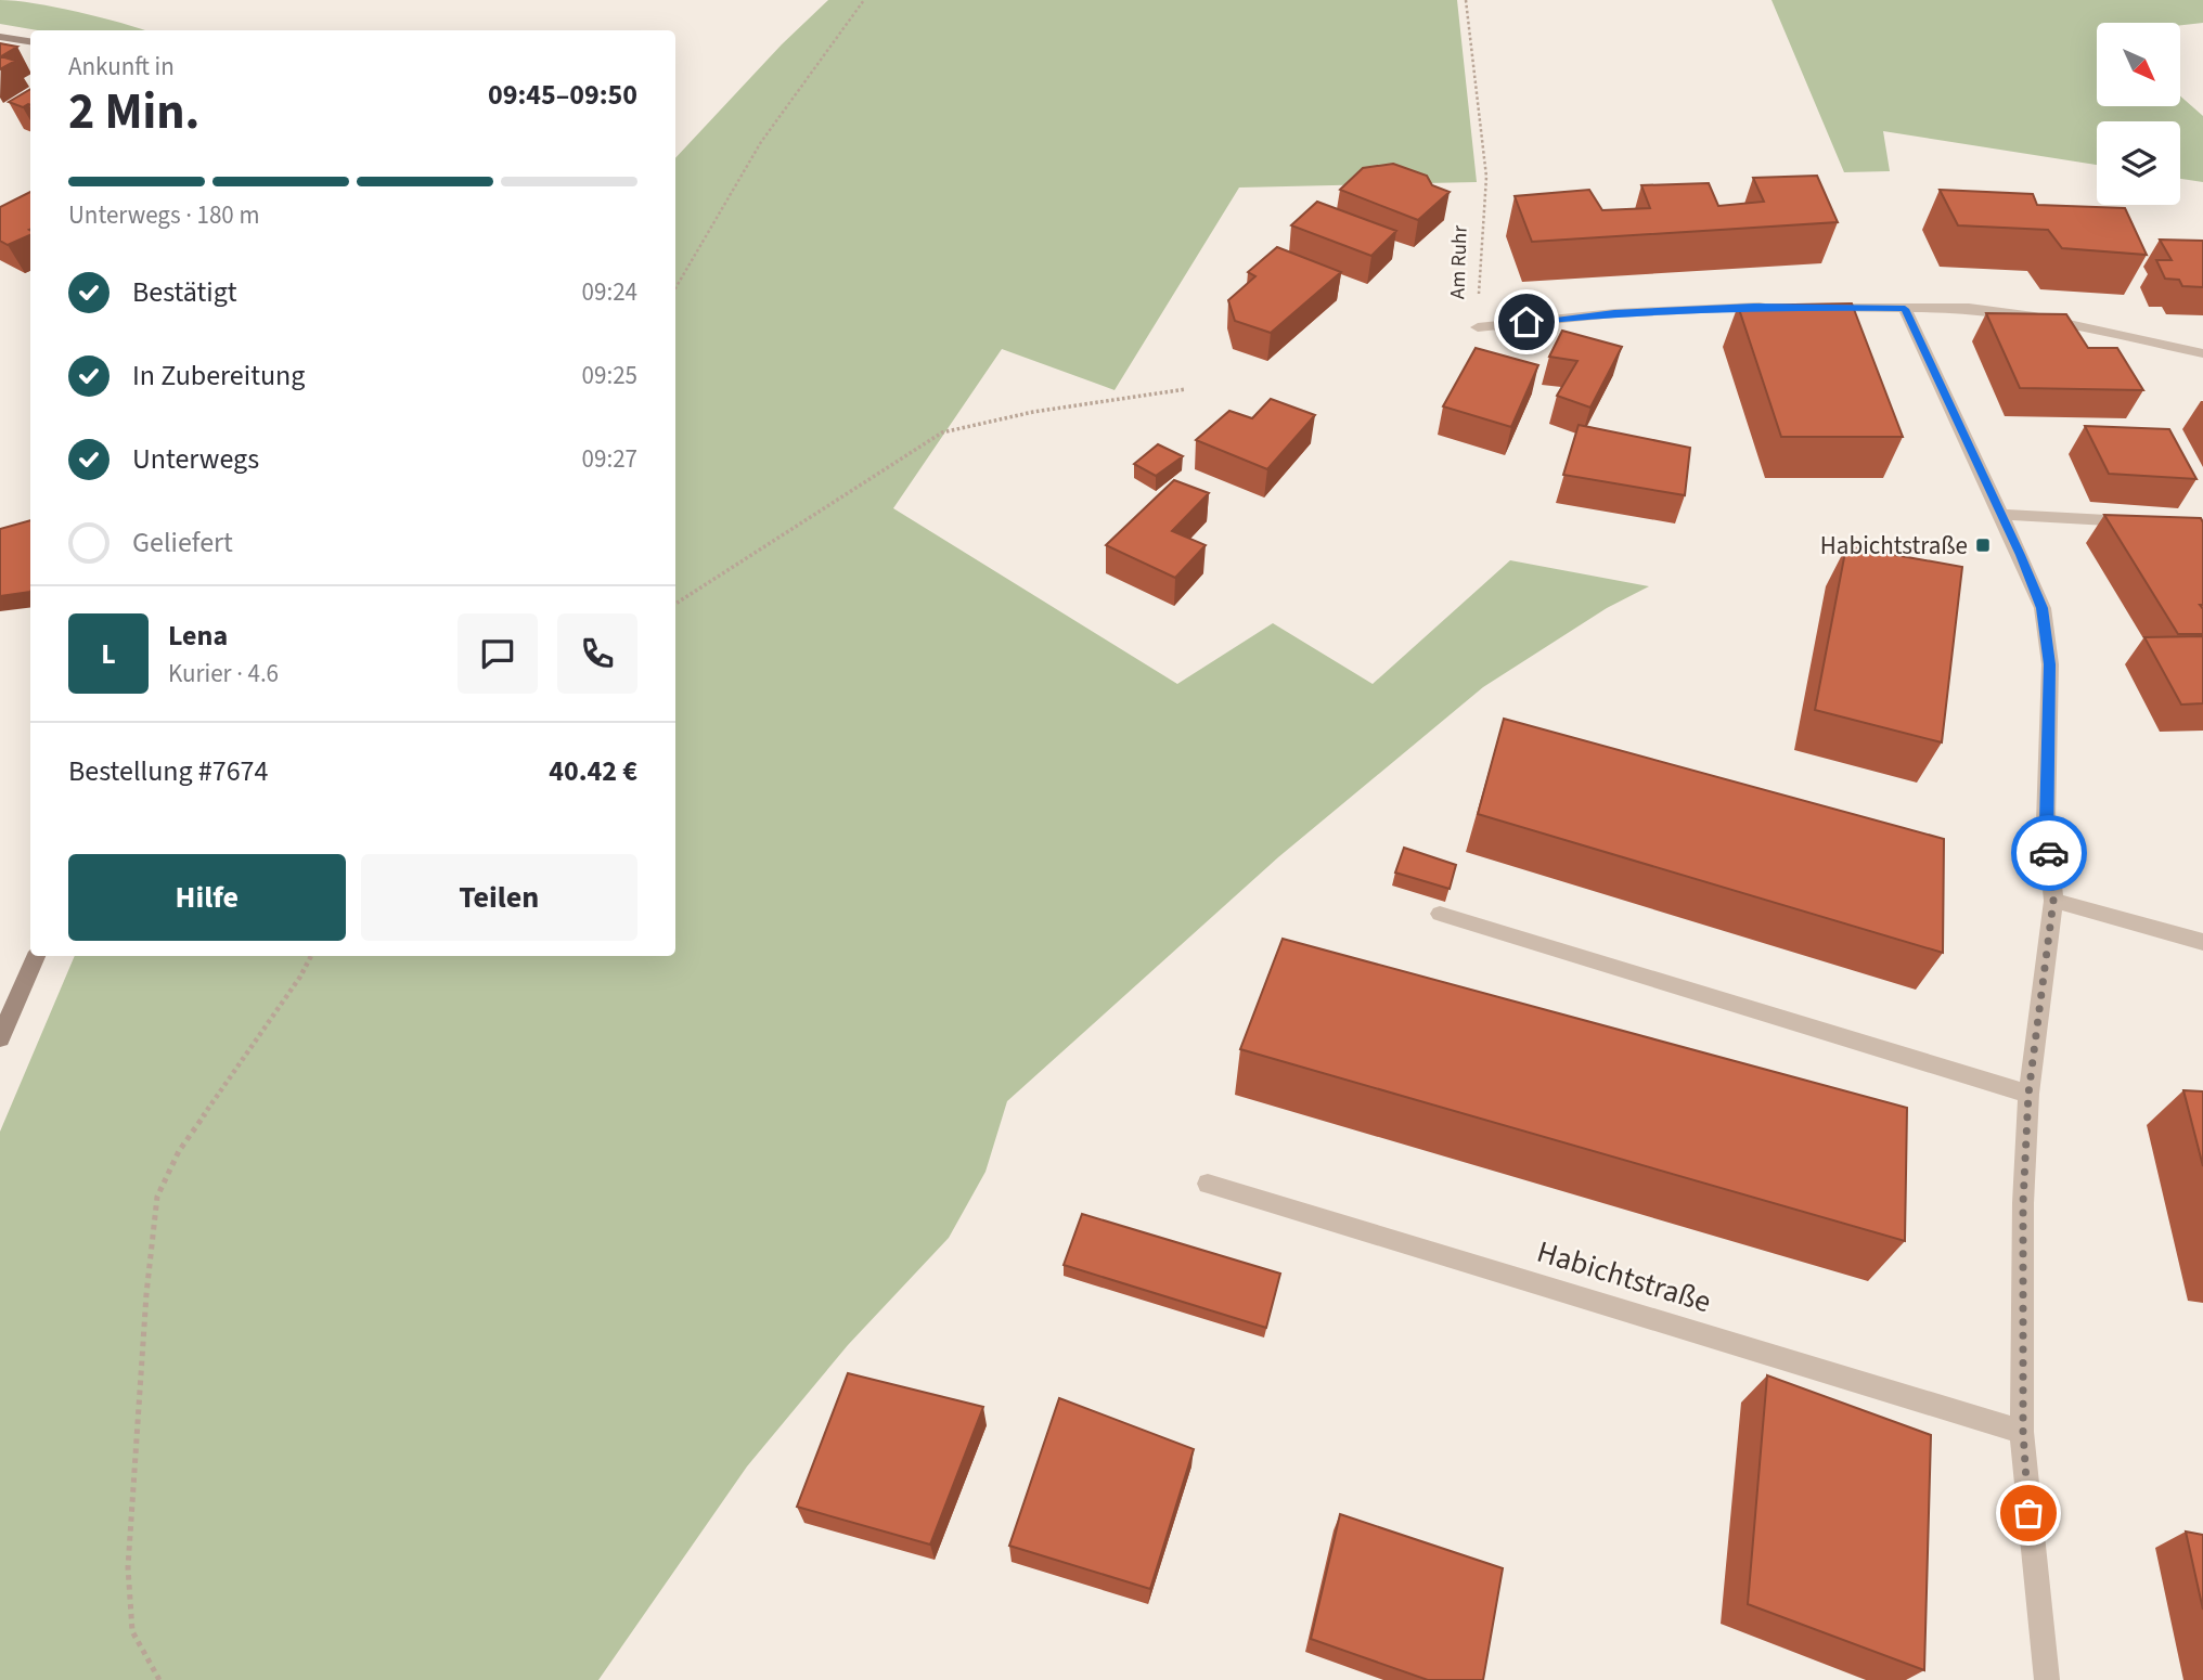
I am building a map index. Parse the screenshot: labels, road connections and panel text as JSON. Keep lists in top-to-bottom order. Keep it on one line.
{"streets":{"street":["Am Ruhr","Habichtstraße"]},"places":{"transit":["Habichtstraße"]},"north":"bottom right","page":{"heading":["2 Min.","Ankunft in","09:45–09:50"],"panel":["Lena","Kurier · 4.6","Bestellung #7674","40.42 €"],"bar":"Unterwegs · 180 m","list":[["Bestätigt","09:24"],["In Zubereitung","09:25"],["Unterwegs","09:27"],"Geliefert"],"round":"L","buttons":["Hilfe","Teilen"]}}
